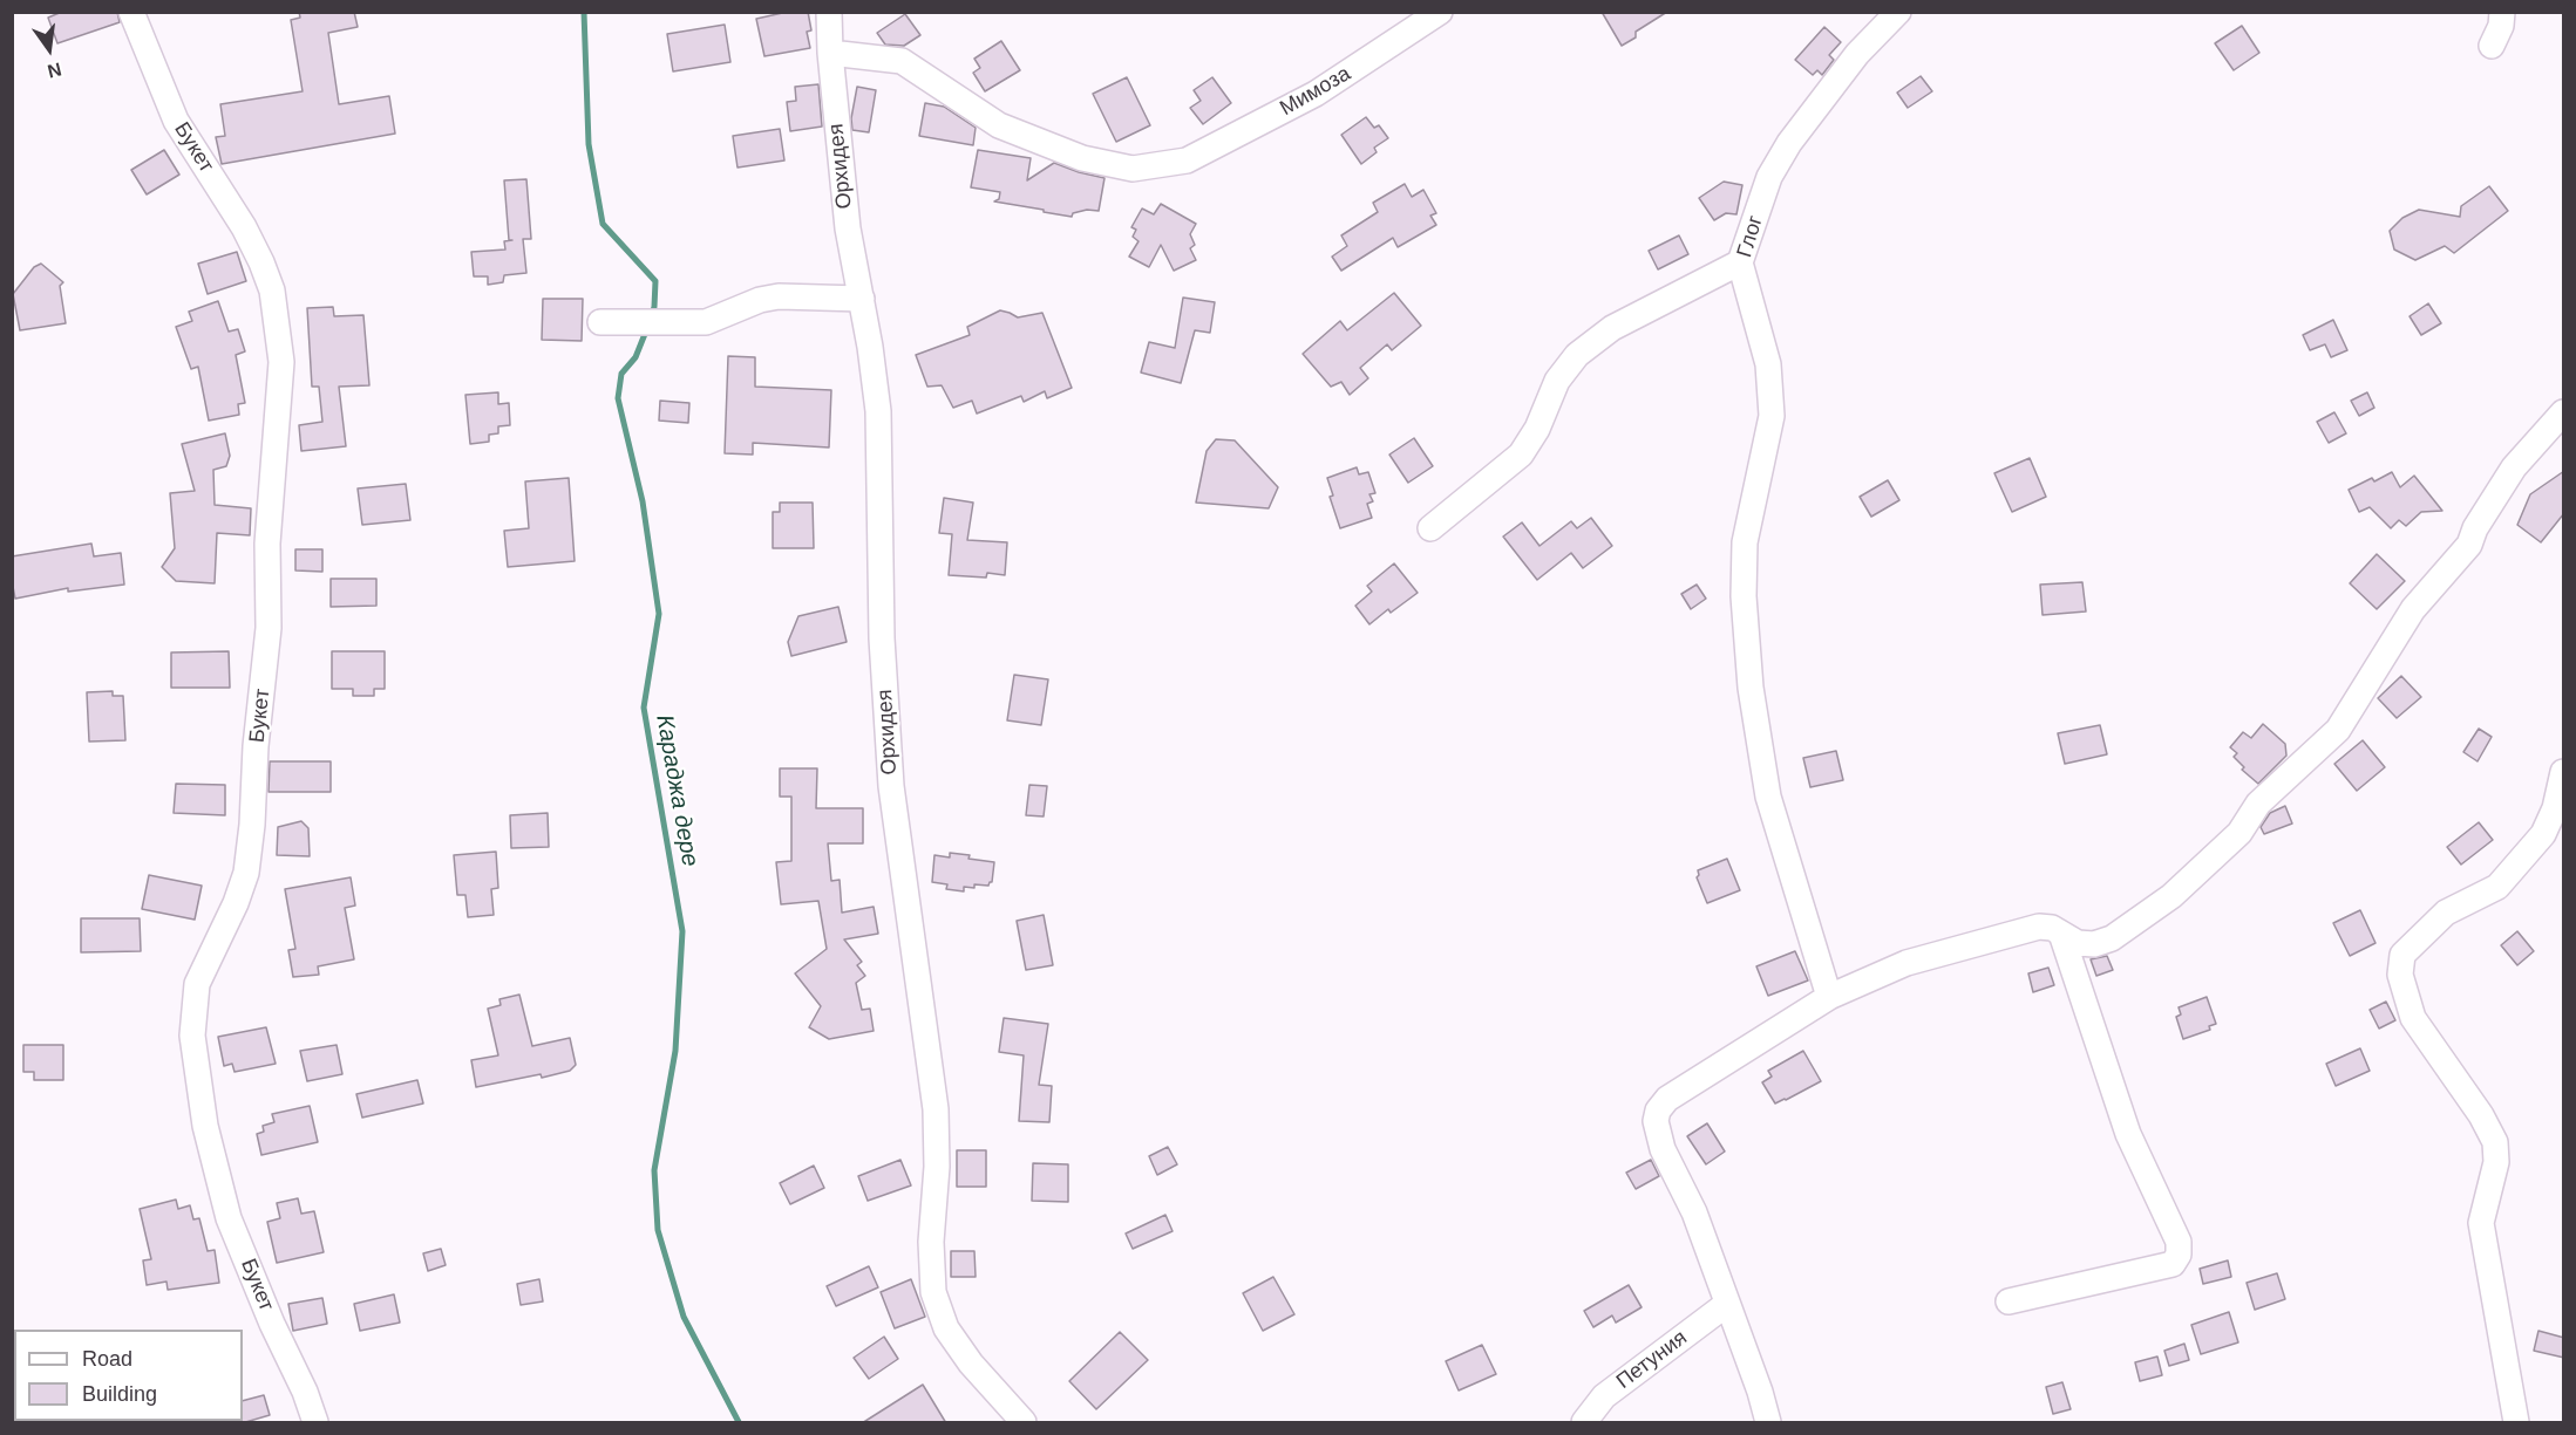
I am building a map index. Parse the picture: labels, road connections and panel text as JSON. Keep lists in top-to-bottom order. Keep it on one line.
{"streets":{"street":["Мимоза","Букет","Орхидея","Глог","Петуния"]},"crossings":[["Мимоза","Орхидея"]],"water":["Караджа дере"],"legend":["Road","Building"],"north":"bottom"}
